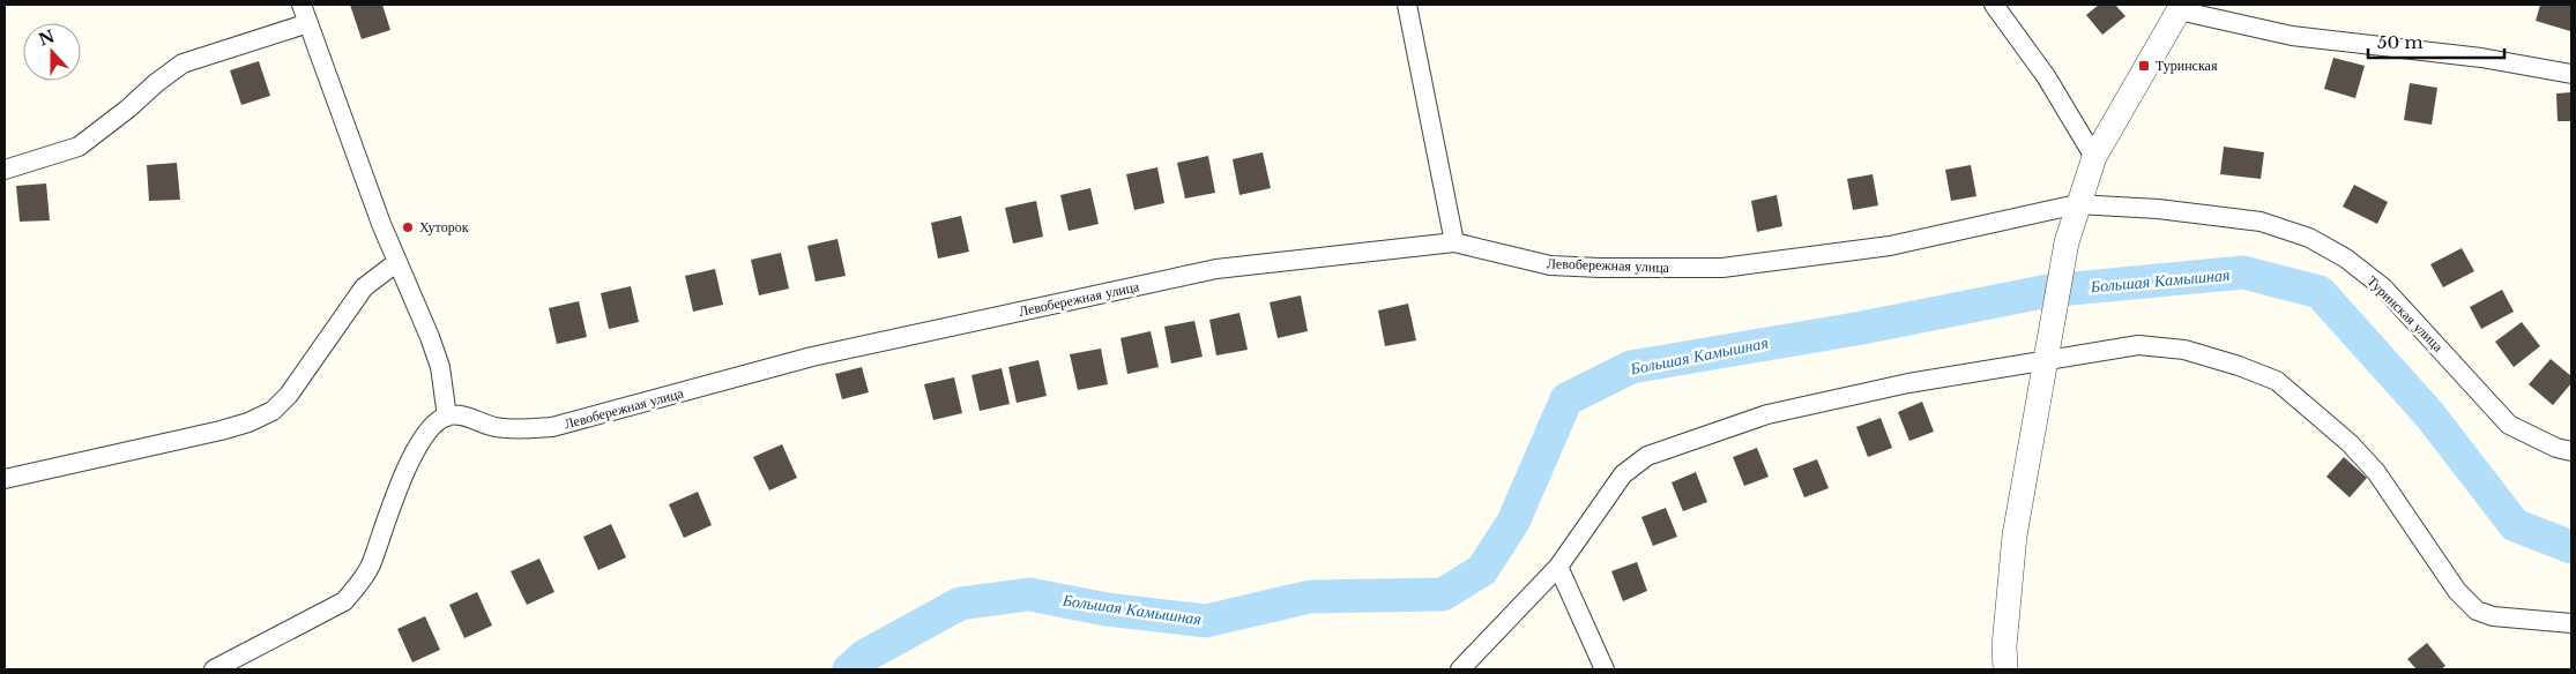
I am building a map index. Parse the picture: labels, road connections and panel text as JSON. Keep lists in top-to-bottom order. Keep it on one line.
{"streets":{"street":["Левобережная улица","Туринская улица"]},"crossings":[["Левобережная улица","Туринская улица"]],"water":["Большая Камышная"],"places":{"transit":["Туринская"],"other":["Хуторок"]},"scale_bar":"50 m","north":"top"}
